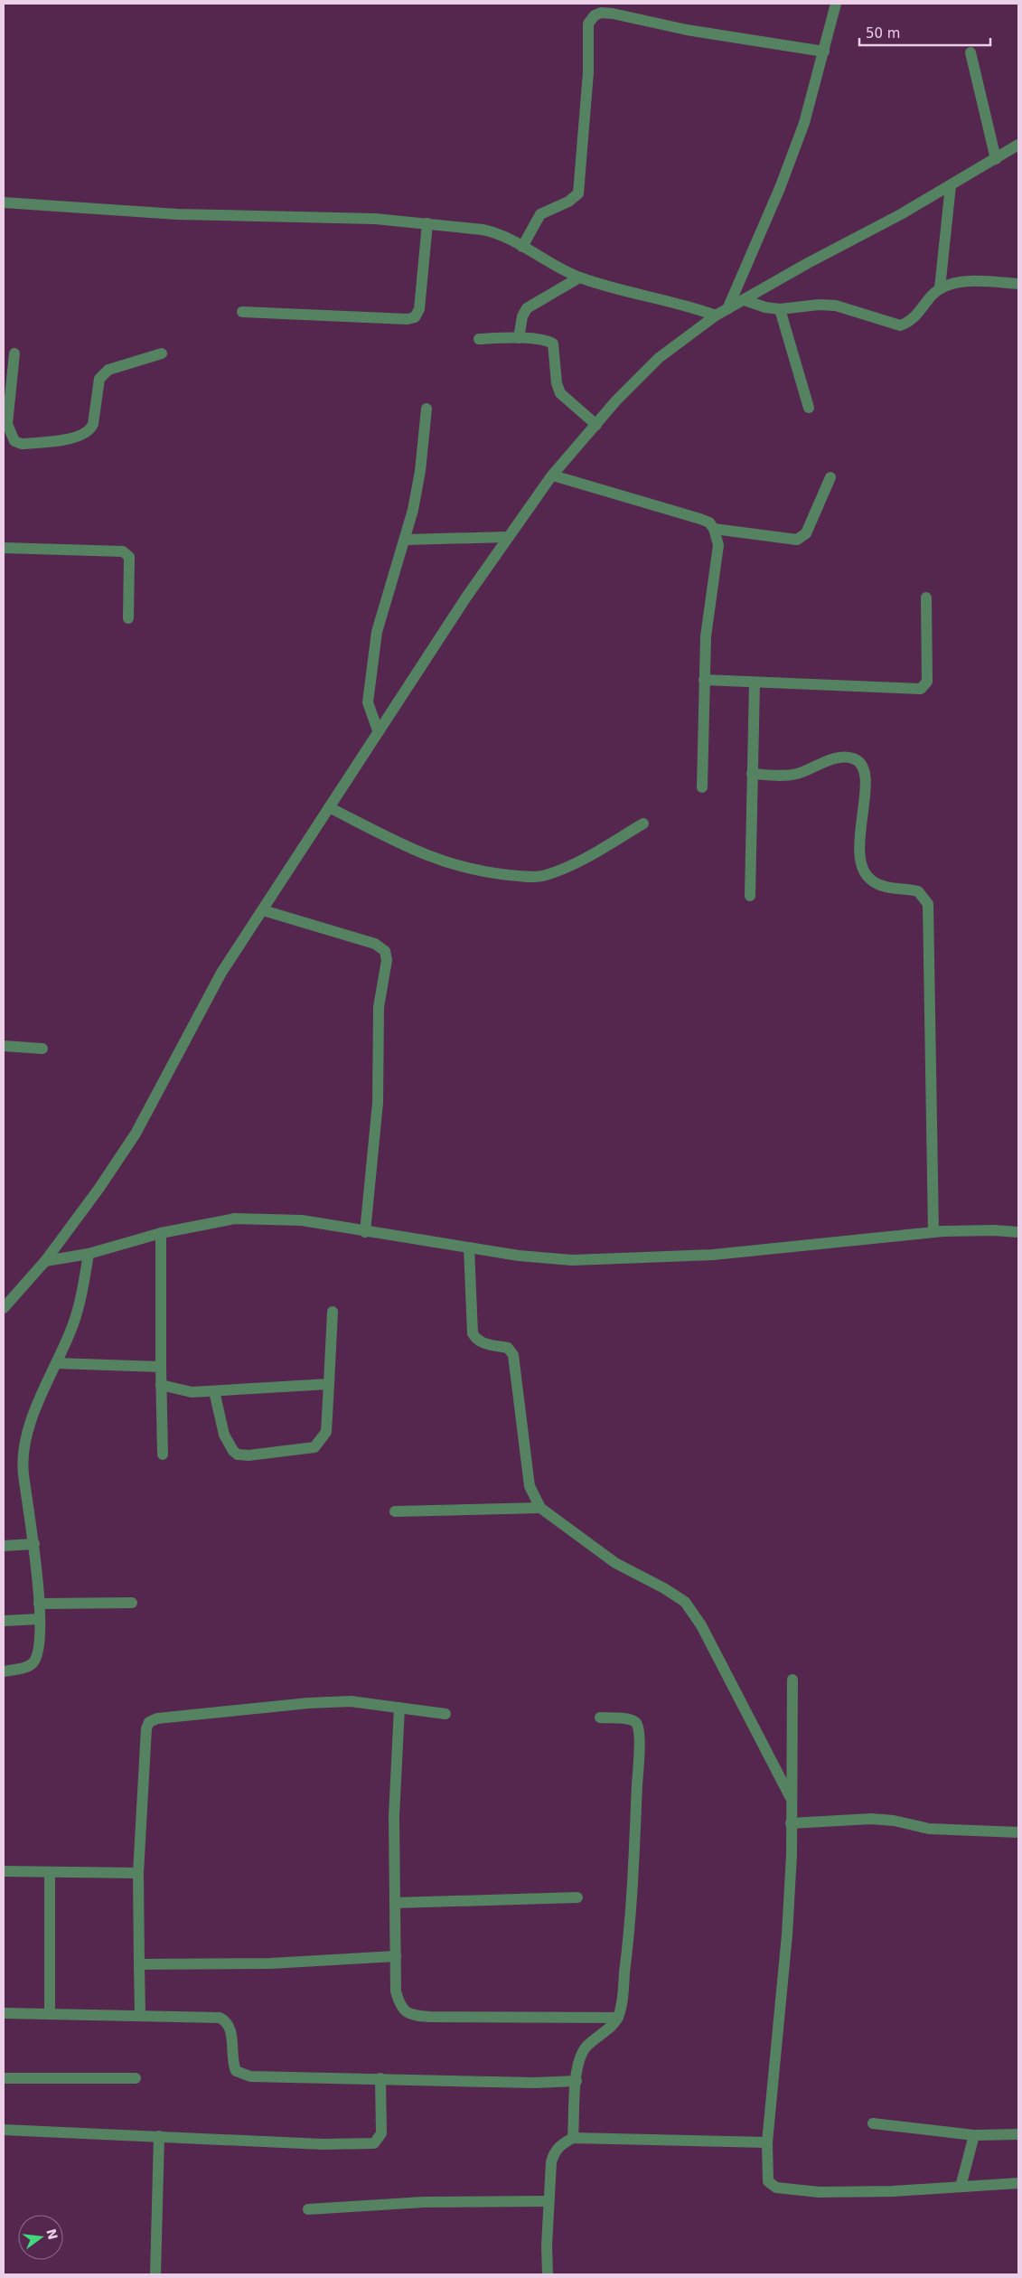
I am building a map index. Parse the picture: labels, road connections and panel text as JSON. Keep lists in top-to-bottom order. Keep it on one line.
{"scale_bar":"50 m","north":"right"}
